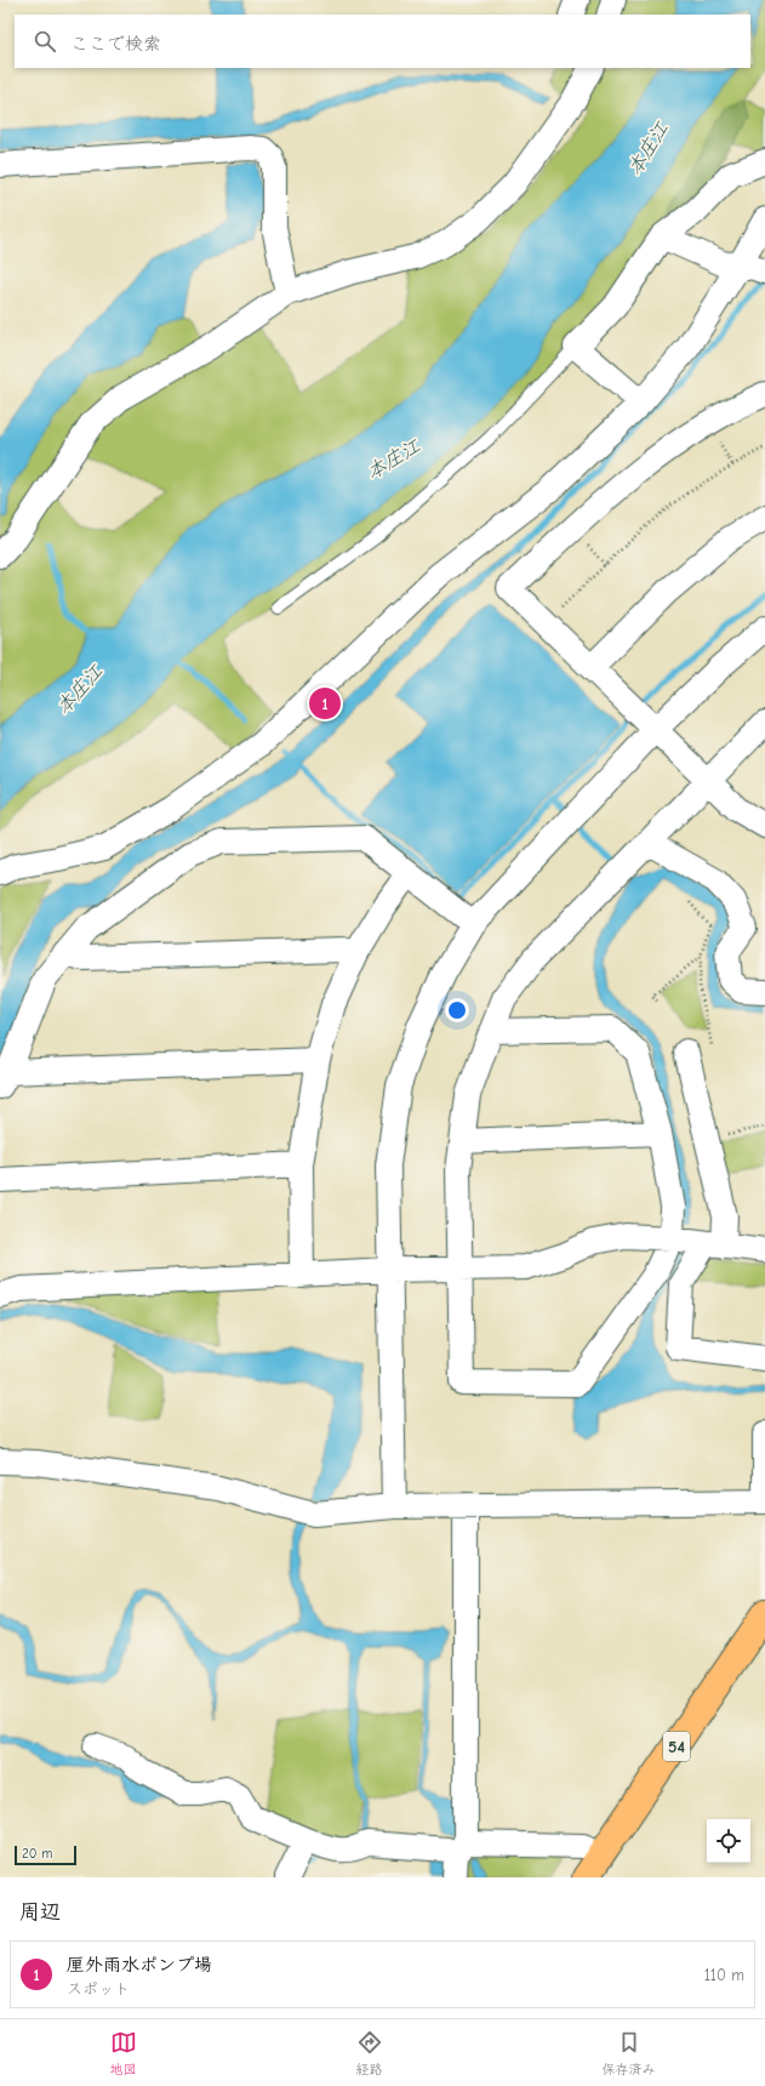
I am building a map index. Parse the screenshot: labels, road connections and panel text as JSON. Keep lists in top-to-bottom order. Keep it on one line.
{"streets":{"main road":["54"]},"water":["本庄江"],"scale_bar":"20 m","page":{"search":"ここで検索","pins":"1","scale":"20 m","heading":"周辺","list":[{"mark":"1","name":"厘外雨水ポンプ場","note":"スポット","value":"110 m"}],"nav":["地図","経路","保存済み"]}}
